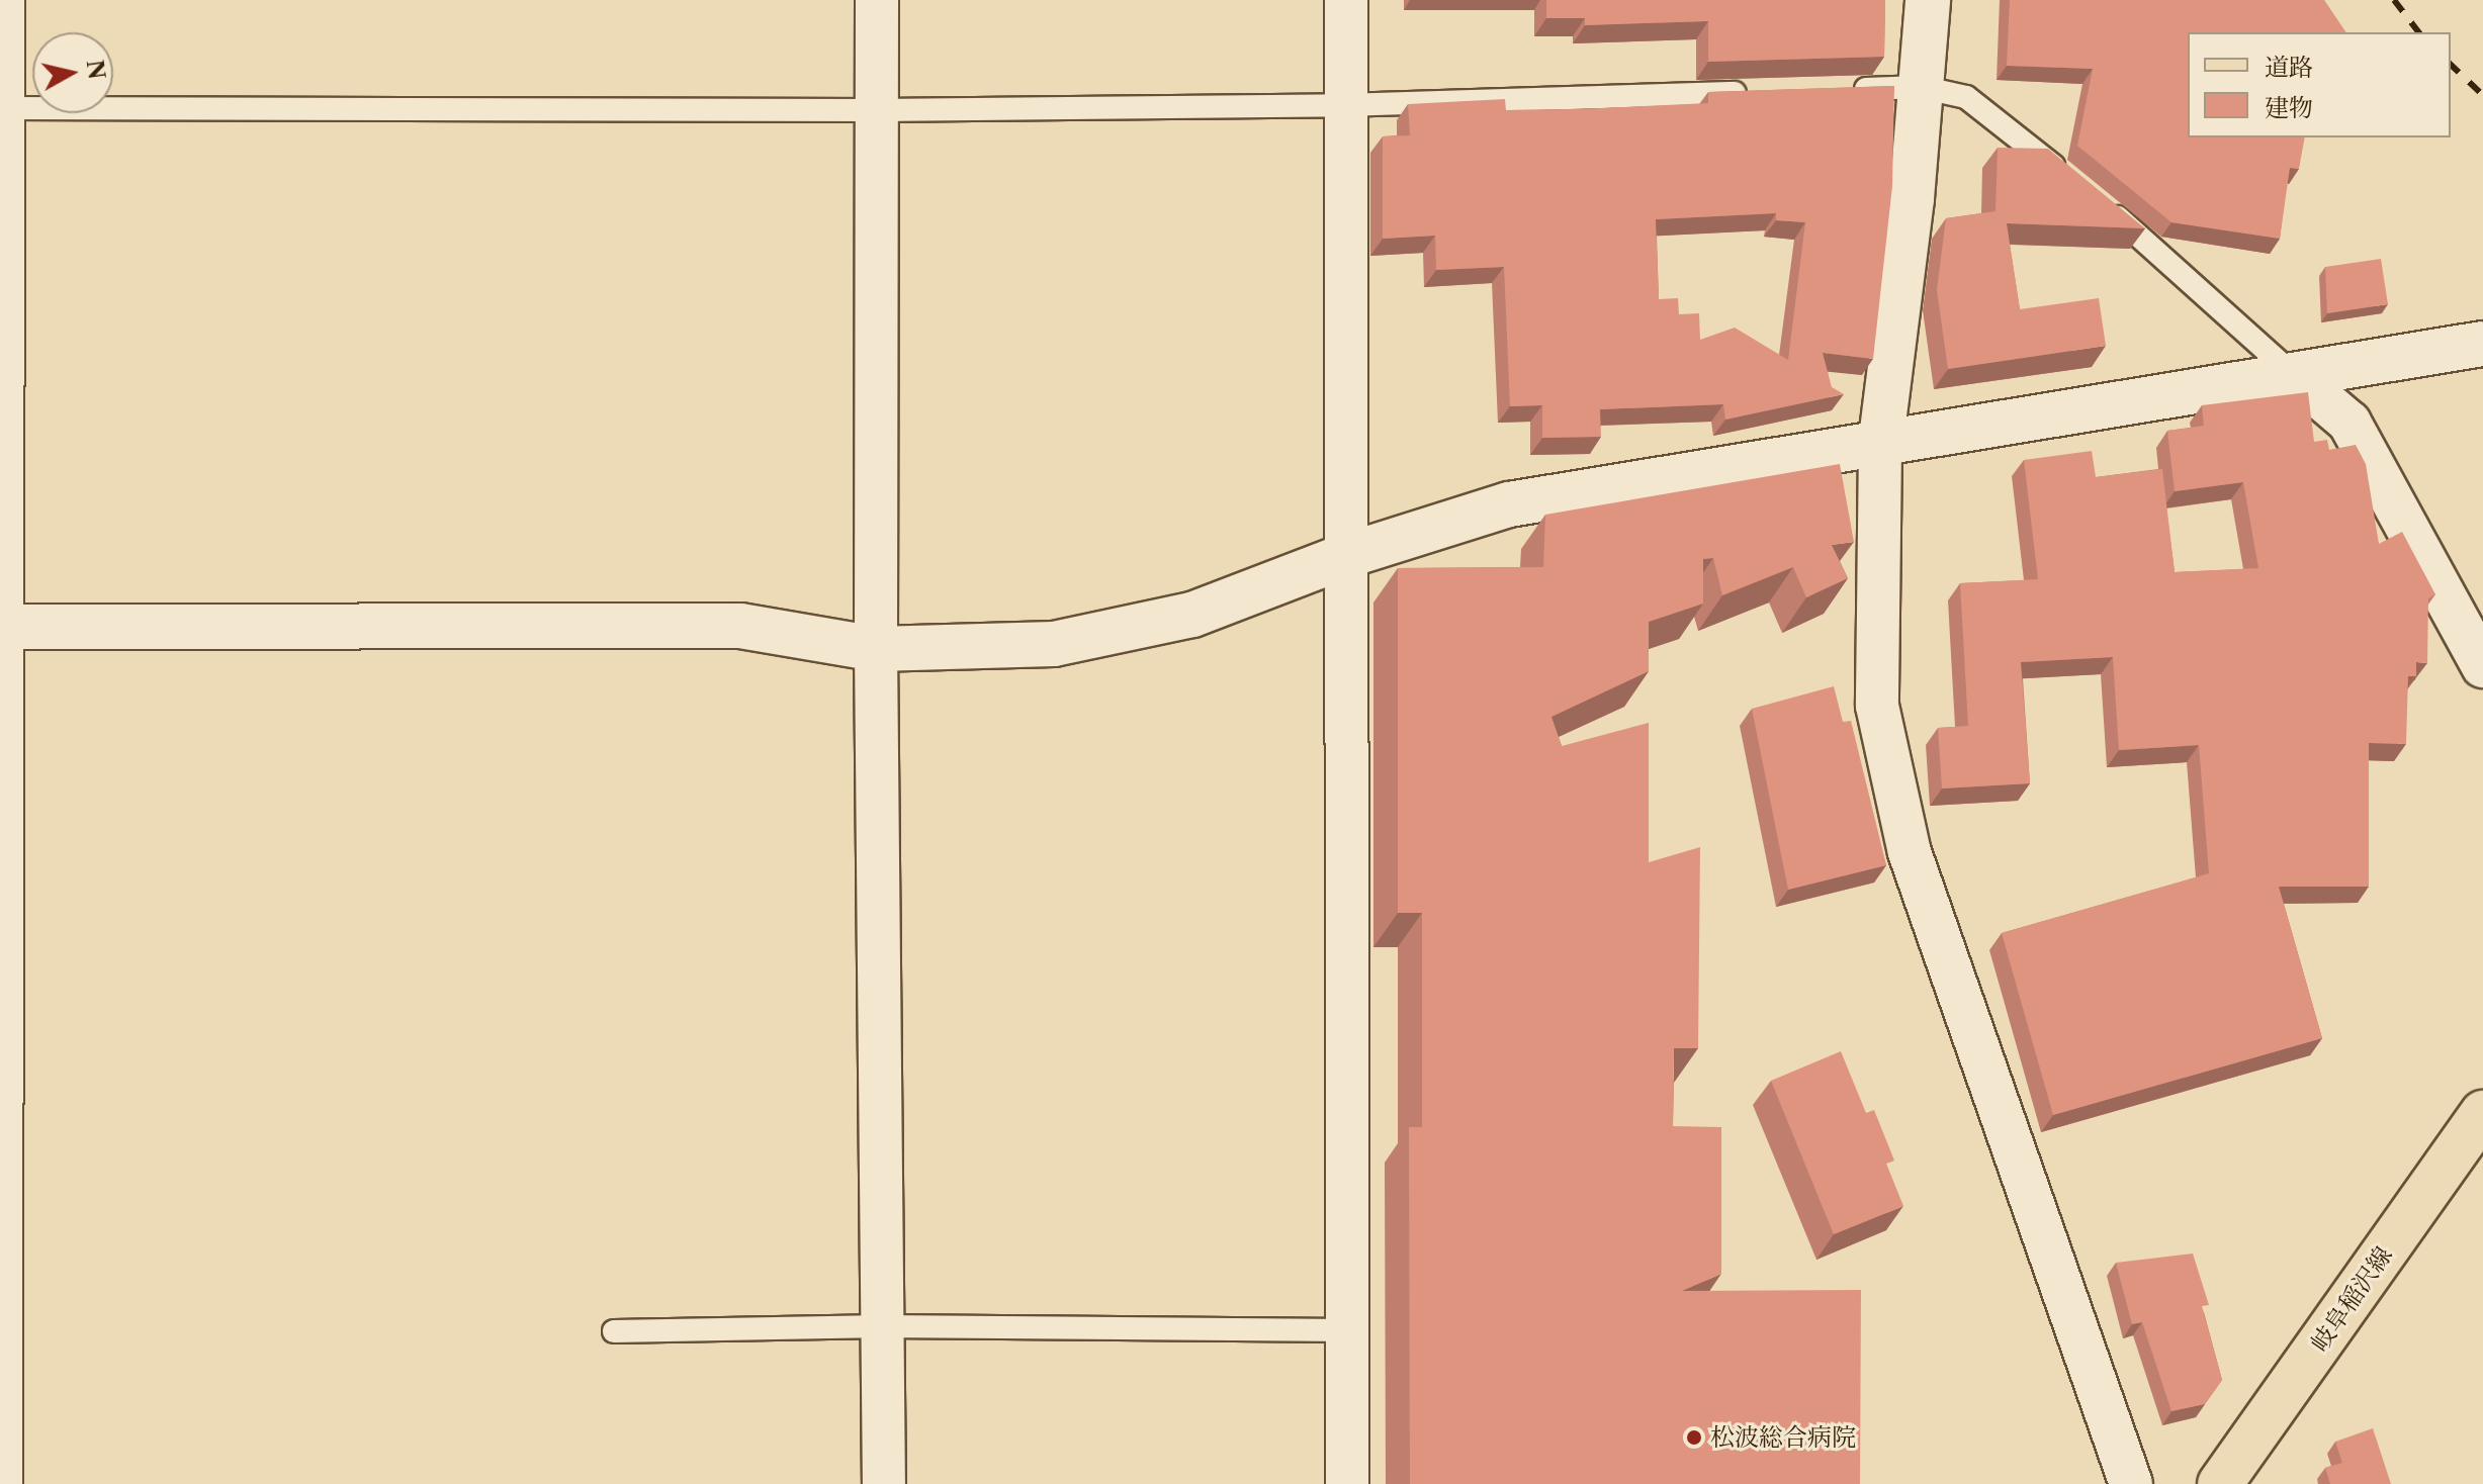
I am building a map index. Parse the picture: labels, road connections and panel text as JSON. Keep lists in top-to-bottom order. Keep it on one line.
{"streets":{"main road":["岐阜稲沢線"]},"places":["松波総合病院"],"legend":["道路","建物"],"north":"right"}
